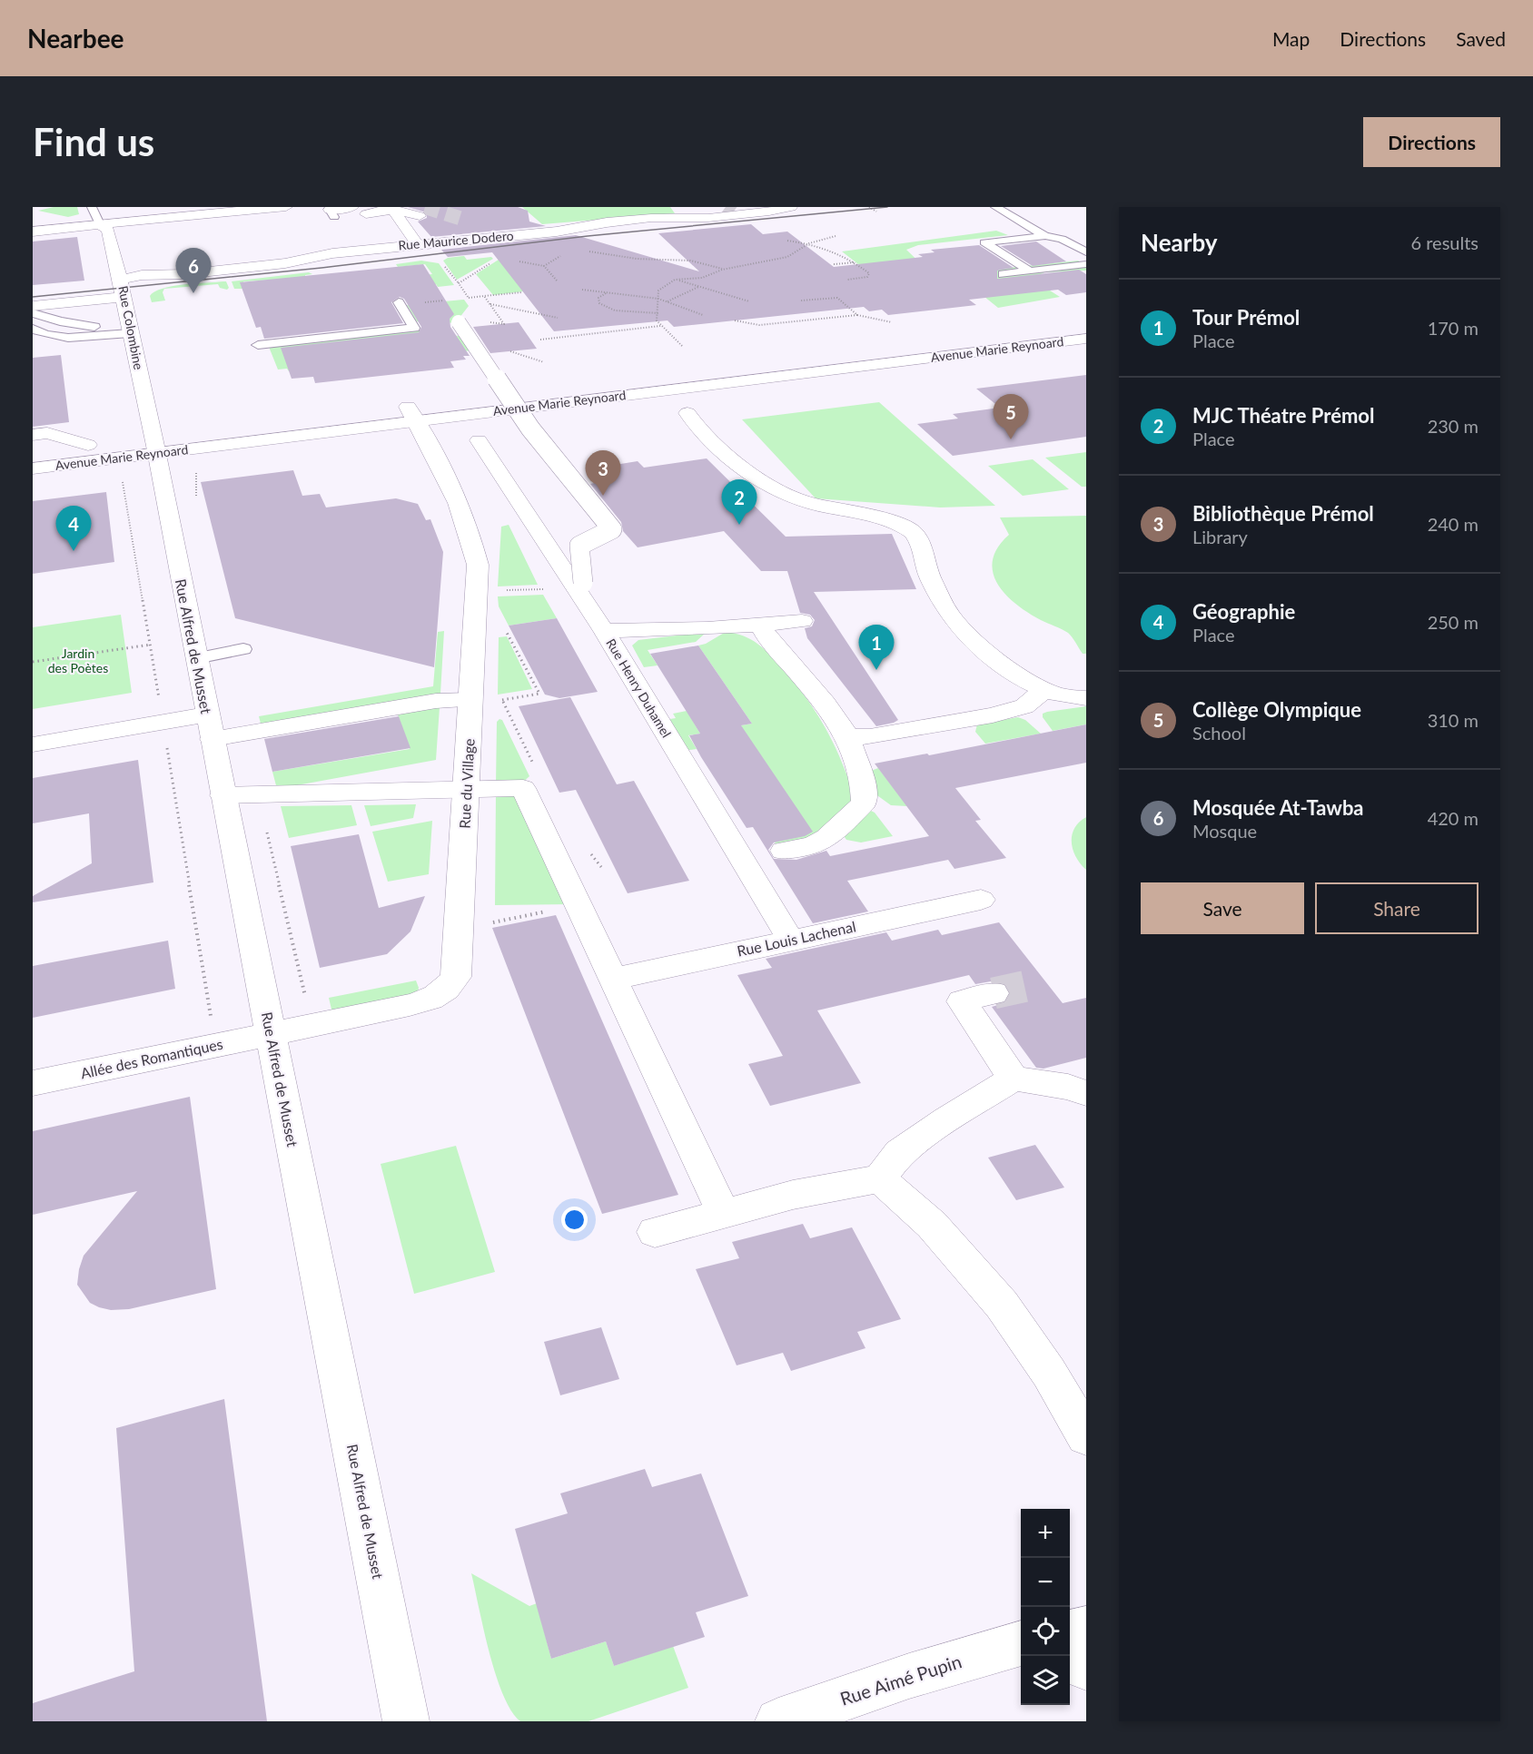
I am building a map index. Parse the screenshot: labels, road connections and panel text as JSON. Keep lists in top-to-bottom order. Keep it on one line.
{"streets":{"street":["Rue Maurice Dodero","Rue Colombine","Avenue Marie Reynoard","Rue Alfred de Musset","Rue Henry Duhamel","Rue du Village","Rue Louis Lachenal","Allée des Romantiques","Rue Aimé Pupin"]},"crossings":[["Rue Maurice Dodero","Rue Colombine"],["Rue Colombine","Avenue Marie Reynoard"],["Rue Colombine","Rue Alfred de Musset"],["Avenue Marie Reynoard","Rue Alfred de Musset"],["Avenue Marie Reynoard","Rue du Village"],["Rue Alfred de Musset","Rue du Village"],["Rue Alfred de Musset","Allée des Romantiques"],["Rue Henry Duhamel","Rue Louis Lachenal"],["Rue du Village","Allée des Romantiques"]],"parks":["Jardin des Poètes"],"page":{"header":"Nearbee","nav":["Map","Directions","Saved"],"buttons":["Directions",["Save","Share"]],"title":"Find us","heading":["Nearby","6 results"],"pins":["6","5","3","2","4","1"],"list":[{"mark":"1","name":"Tour Prémol","note":"Place","value":"170 m"},{"mark":"2","name":"MJC Théatre Prémol","note":"Place","value":"230 m"},{"mark":"3","name":"Bibliothèque Prémol","note":"Library","value":"240 m"},{"mark":"4","name":"Géographie","note":"Place","value":"250 m"},{"mark":"5","name":"Collège Olympique","note":"School","value":"310 m"},{"mark":"6","name":"Mosquée At-Tawba","note":"Mosque","value":"420 m"}],"map_buttons":["+","−"]}}
